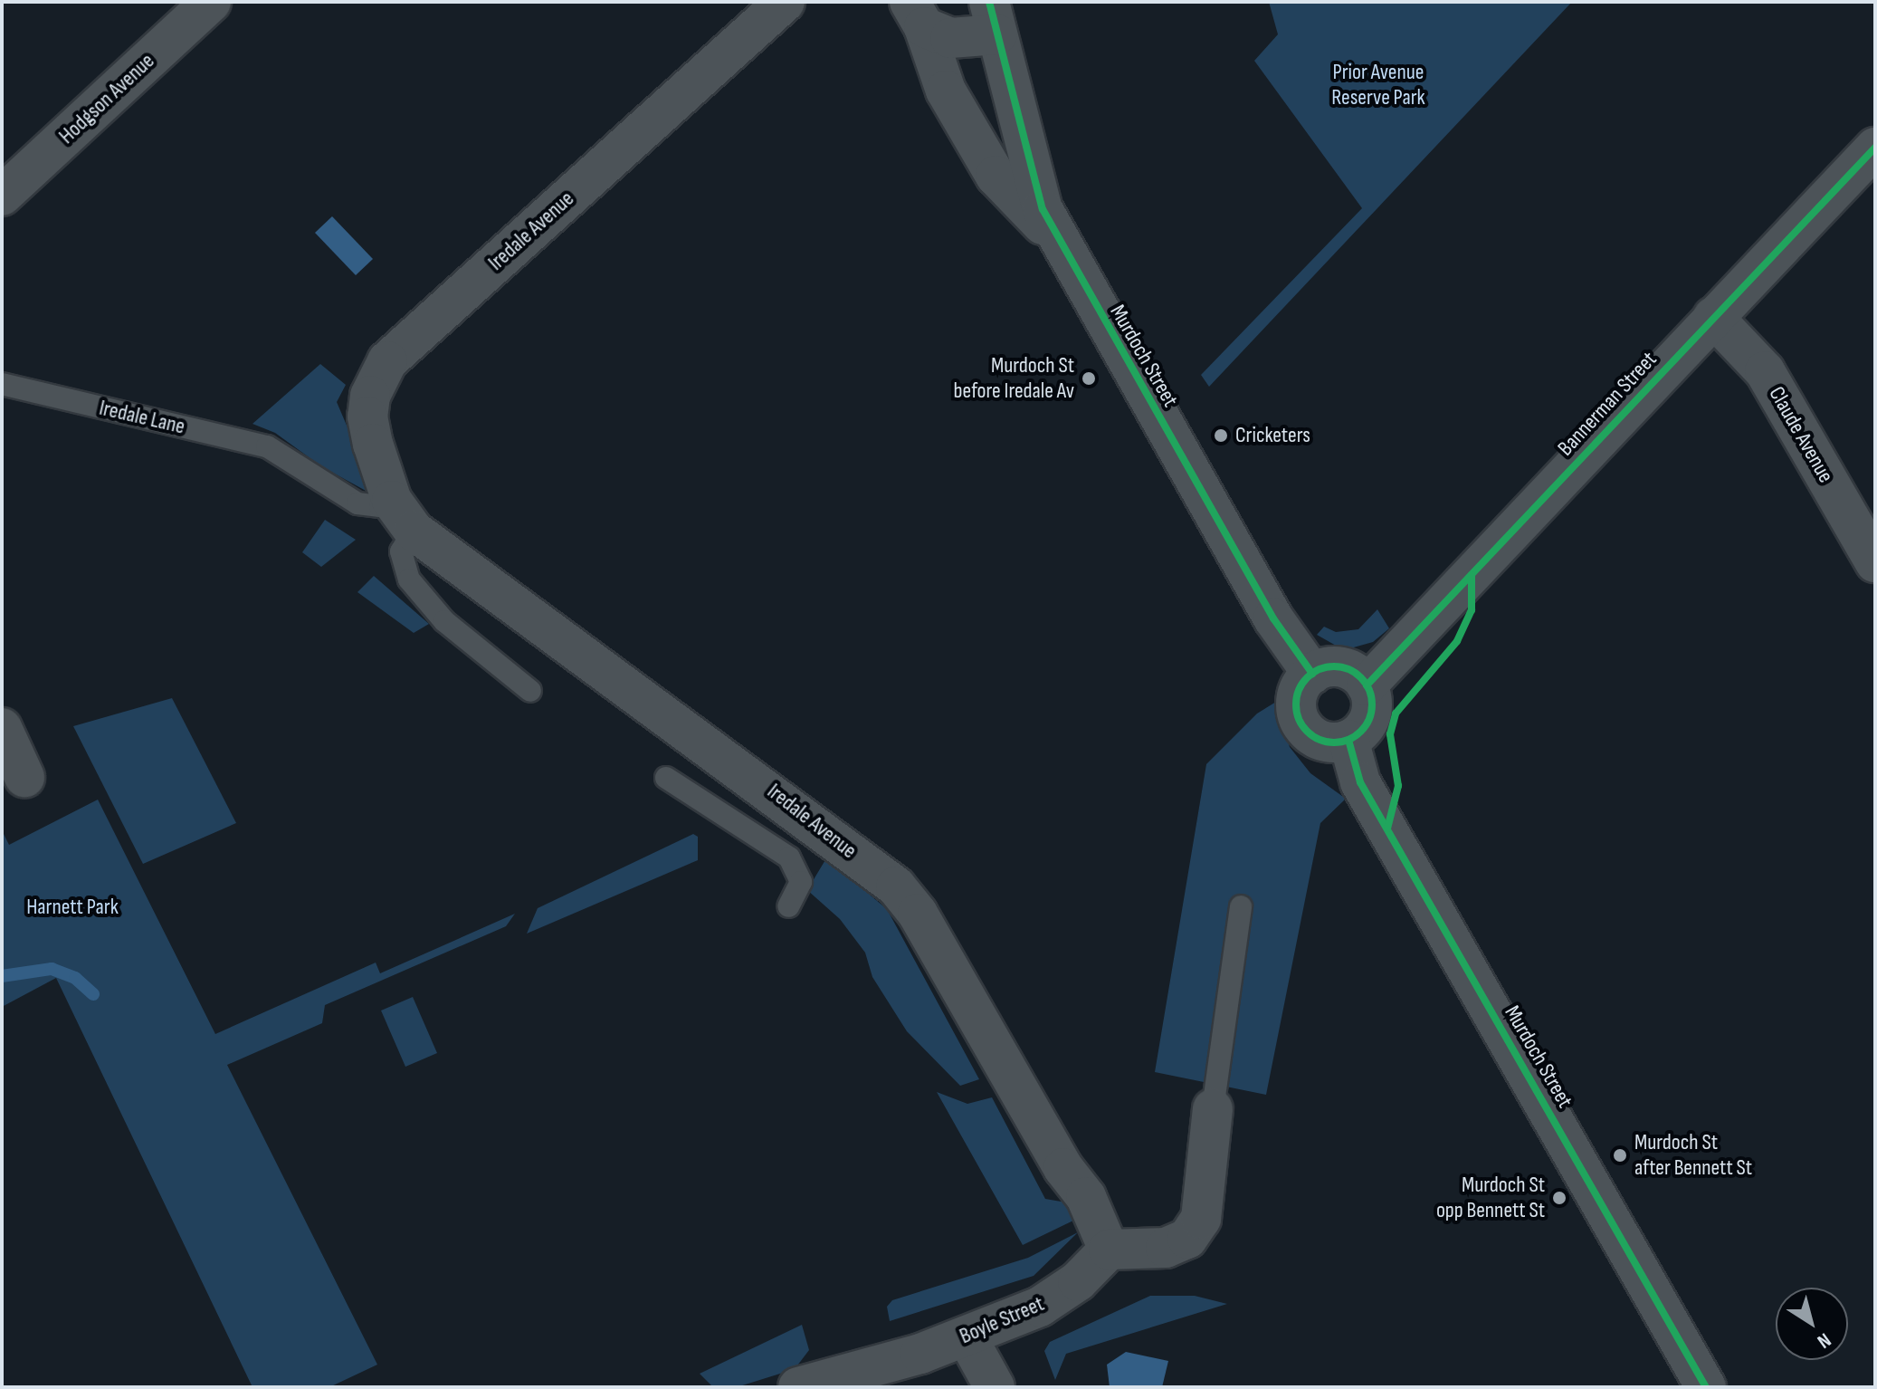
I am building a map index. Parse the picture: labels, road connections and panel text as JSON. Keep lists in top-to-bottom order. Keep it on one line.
{"streets":{"street":["Hodgson Avenue","Iredale Avenue","Murdoch Street","Bannerman Street","Claude Avenue","Boyle Street"],"lane":["Iredale Lane"]},"crossings":[["Iredale Avenue","Iredale Lane"],["Iredale Avenue","Boyle Street"],["Murdoch Street","Bannerman Street"],["Bannerman Street","Claude Avenue"]],"parks":["Prior Avenue Reserve Park","Harnett Park"],"places":["Murdoch St before Iredale Av","Cricketers","Murdoch St after Bennett St","Murdoch St opp Bennett St"],"north":"bottom right"}
